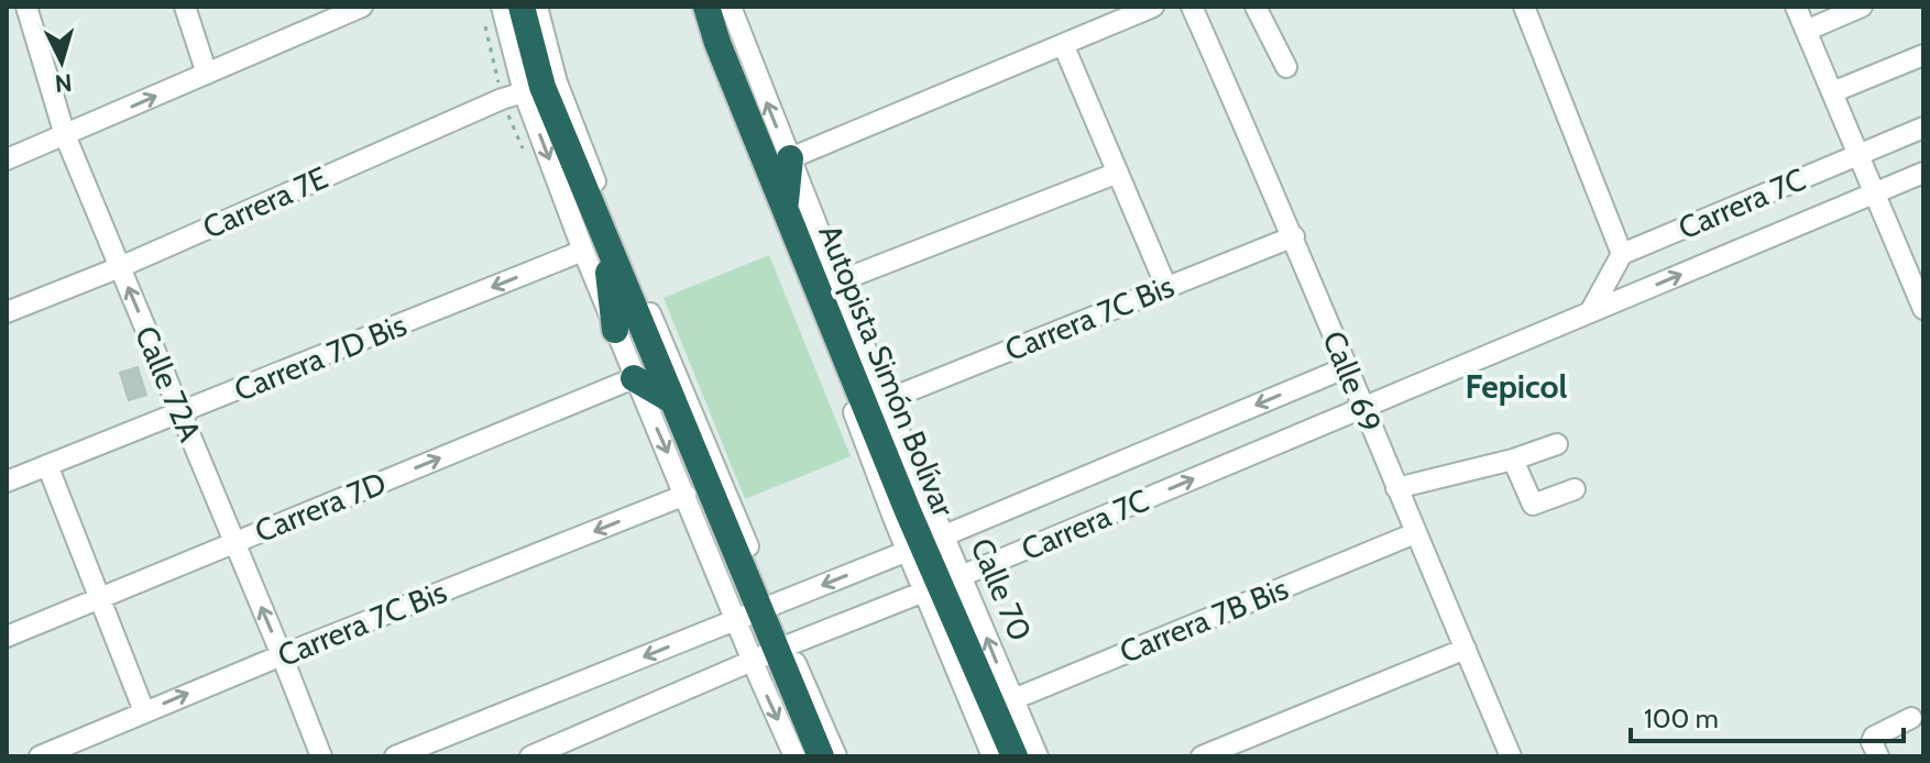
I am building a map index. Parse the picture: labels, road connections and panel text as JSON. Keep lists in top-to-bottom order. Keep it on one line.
{"streets":{"highway":["Autopista Simón Bolívar"],"street":["Carrera 7E","Carrera 7C","Carrera 7C Bis","Carrera 7D Bis","Calle 69","Calle 72A","Carrera 7D","Calle 70","Carrera 7B Bis"]},"crossings":[["Carrera 7E","Calle 72A"],["Carrera 7C","Autopista Simón Bolívar"],["Carrera 7C","Calle 69"],["Carrera 7C","Calle 70"],["Carrera 7C Bis","Calle 69"],["Carrera 7C Bis","Calle 72A"],["Carrera 7C Bis","Calle 70"],["Carrera 7D Bis","Calle 72A"],["Autopista Simón Bolívar","Calle 70"],["Autopista Simón Bolívar","Carrera 7B Bis"],["Calle 69","Carrera 7B Bis"],["Calle 72A","Carrera 7D"]],"one_way":["Carrera 7D Bis","Carrera 7D"],"districts":["Fepicol"],"scale_bar":"100 m","north":"bottom"}
